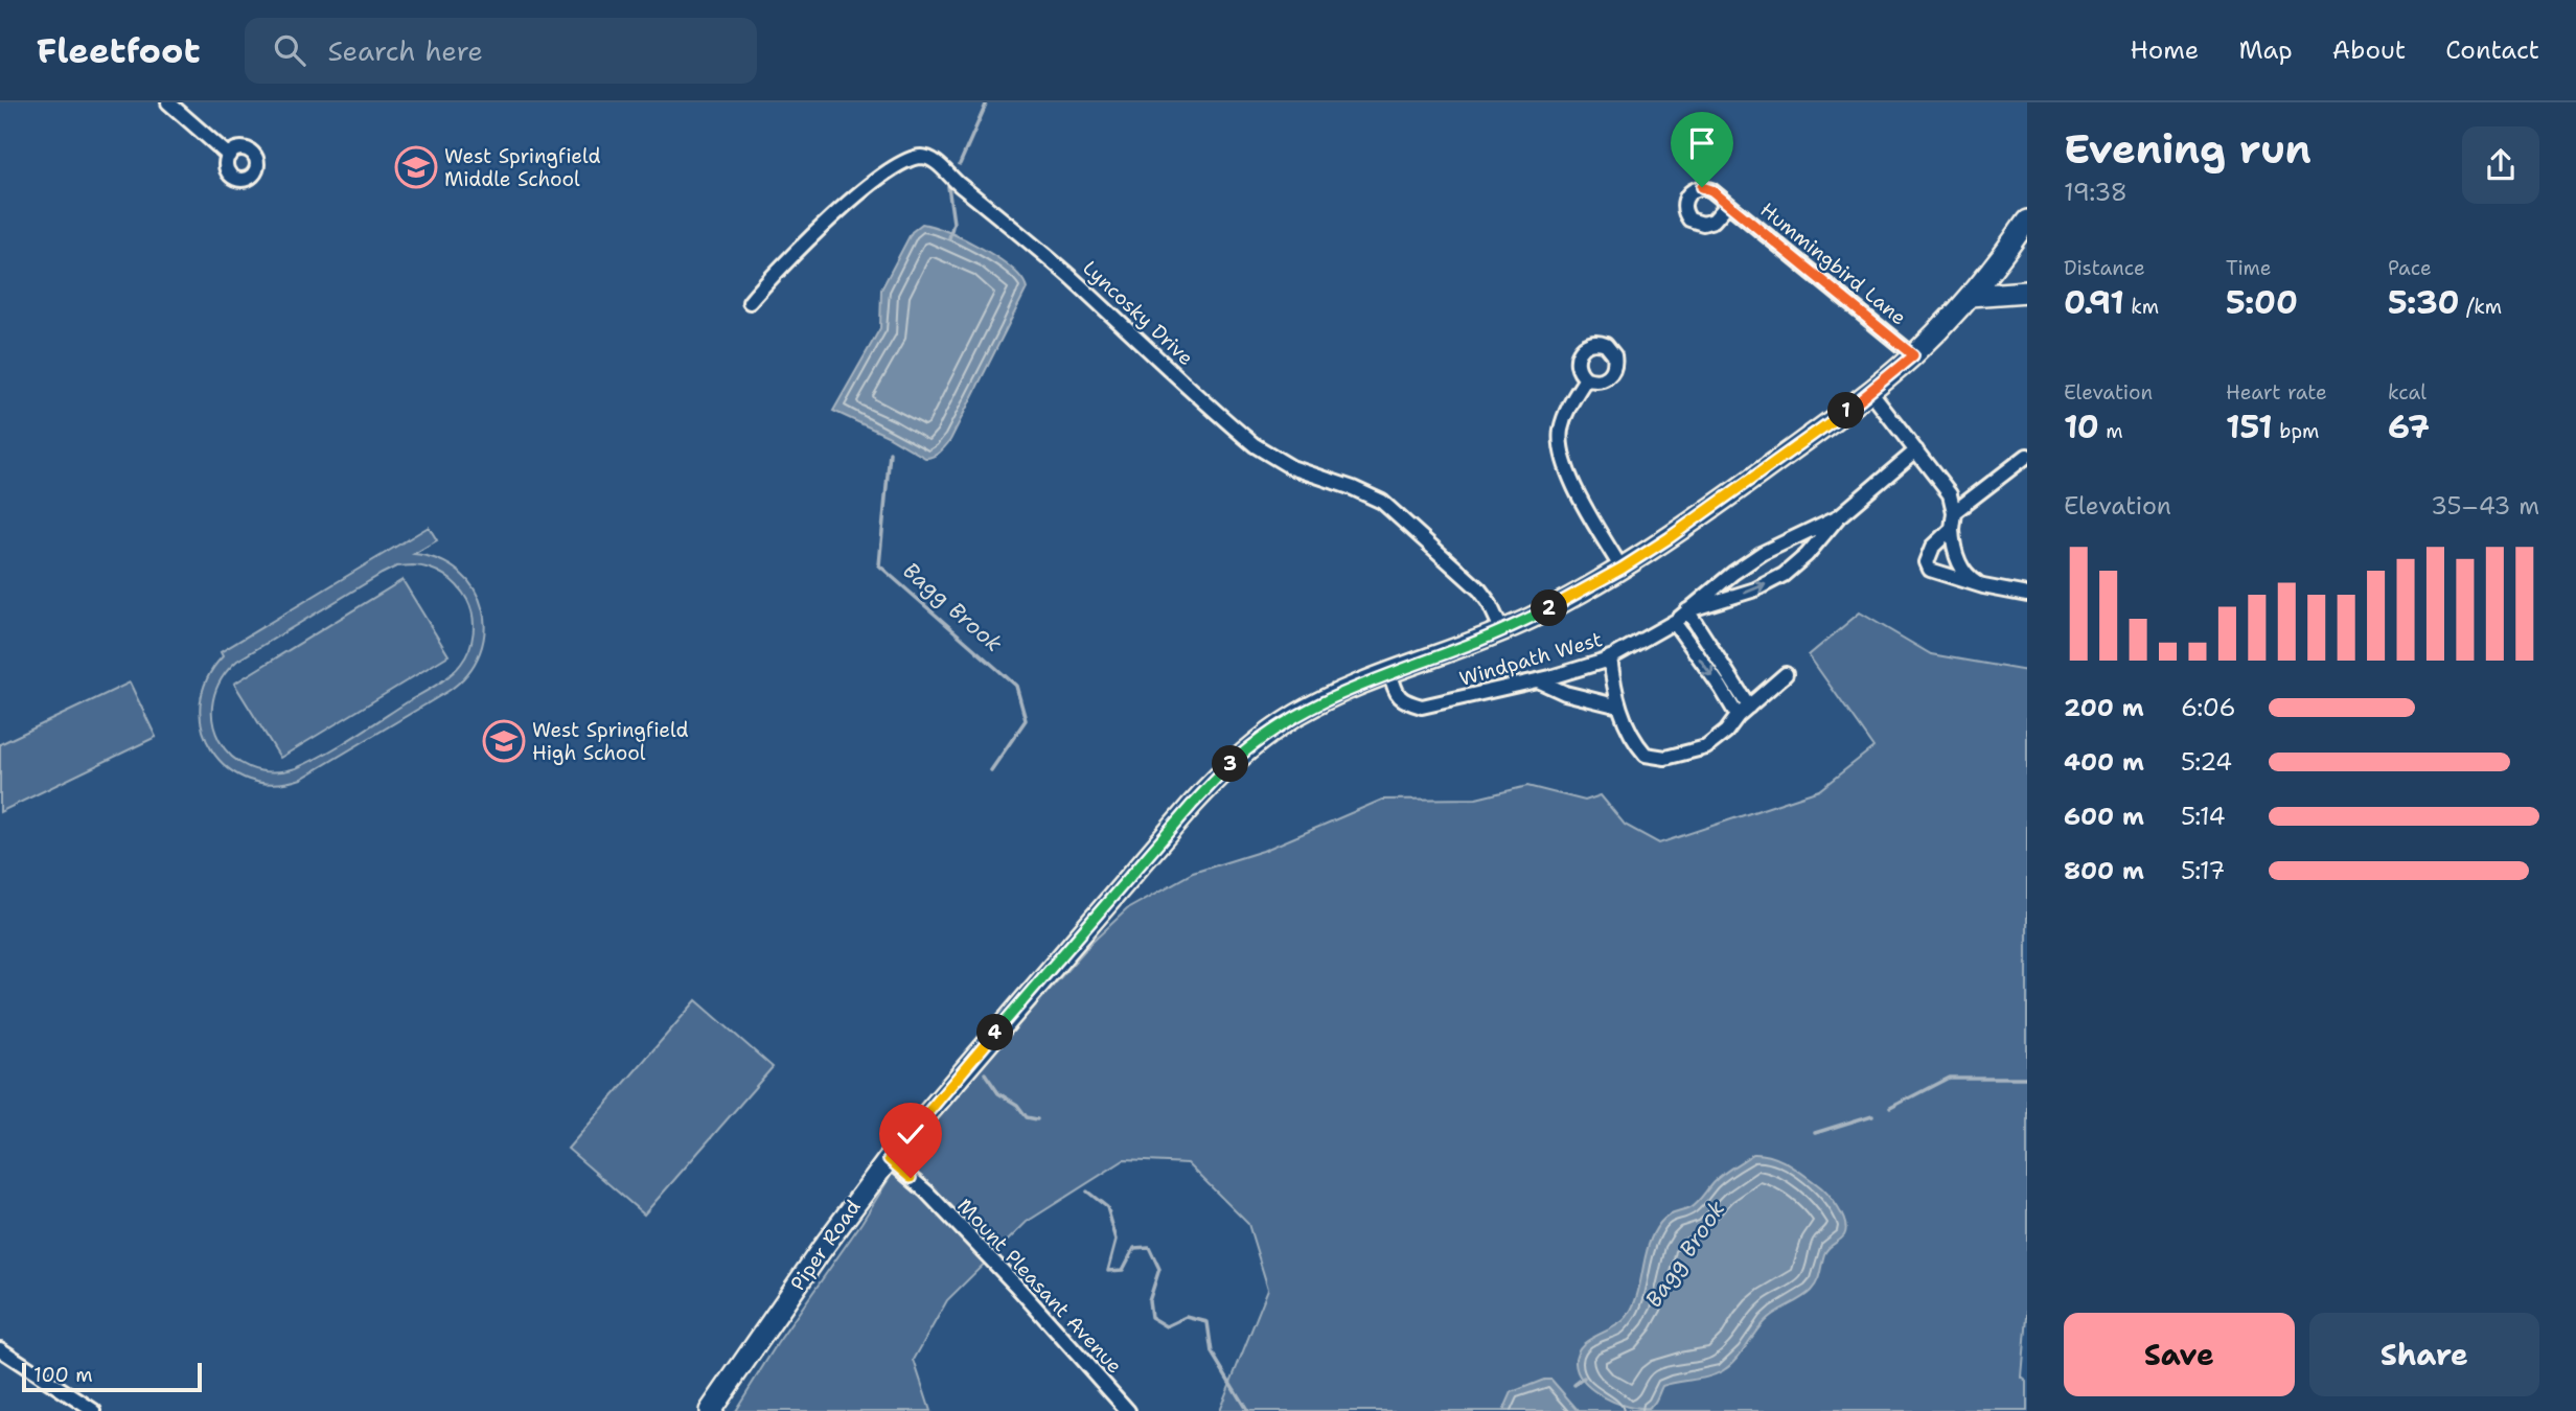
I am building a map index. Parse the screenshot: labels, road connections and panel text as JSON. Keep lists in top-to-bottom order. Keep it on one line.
{"streets":{"main road":["Piper Road"],"street":["Hummingbird Lane","Lyncosky Drive","Windpath West","Mount Pleasant Avenue"]},"crossings":[["Hummingbird Lane","Piper Road"],["Lyncosky Drive","Piper Road"],["Windpath West","Piper Road"],["Piper Road","Mount Pleasant Avenue"]],"water":["Bagg Brook"],"places":{"school or university":["West Springfield Middle School","West Springfield High School"]},"scale_bar":"100 m","page":{"header":"Fleetfoot","search":"Search here","nav":["Home","Map","About","Contact"],"heading":["Evening run","19:38"],"stats":[["Distance","0.91 km"],["Time","5:00"],["Pace","5:30 /km"],["Elevation","10 m"],["Heart rate","151 bpm"],["kcal","67"]],"pins":["1","2","3","4"],"chart":["Elevation","35–43 m"],"list":[{"name":"200 m","note":"6:06"},{"name":"400 m","note":"5:24"},{"name":"600 m","note":"5:14"},{"name":"800 m","note":"5:17"}],"buttons":["Save","Share"],"scale":"100 m"}}
